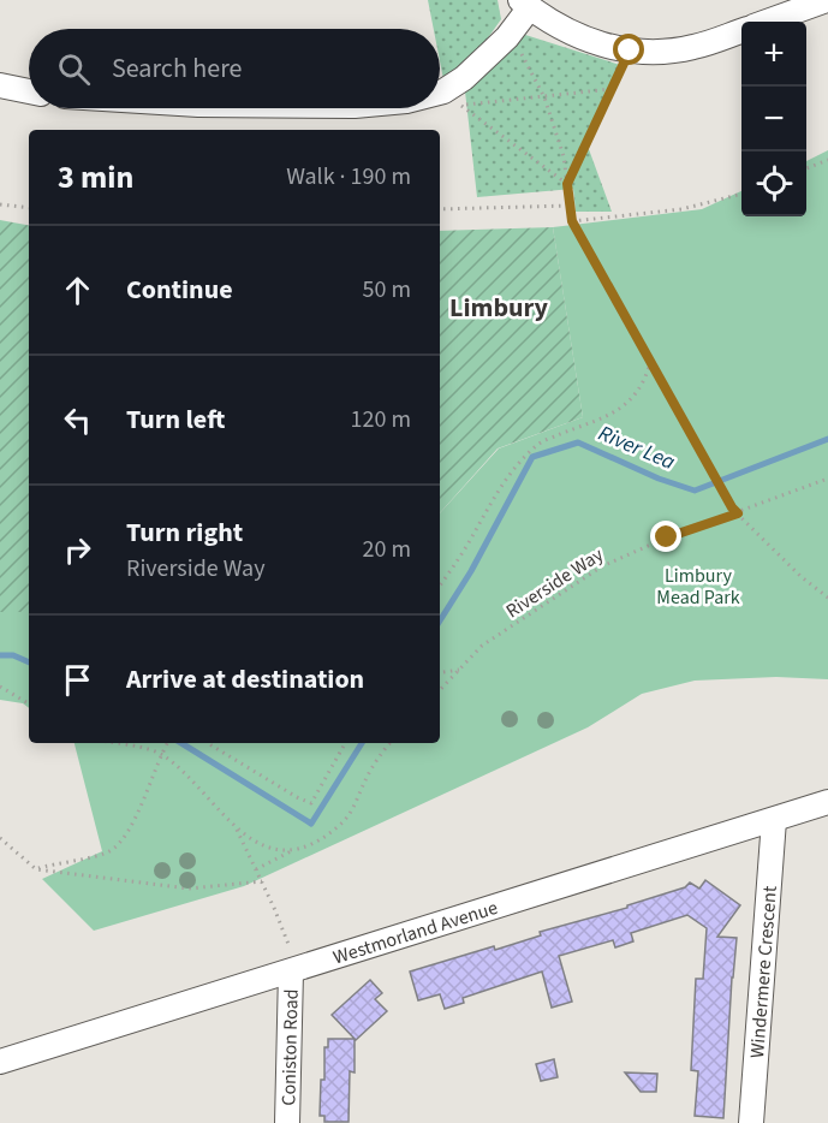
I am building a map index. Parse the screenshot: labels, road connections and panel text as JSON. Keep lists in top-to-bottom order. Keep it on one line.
{"streets":{"street":["Westmorland Avenue","Windermere Crescent","Coniston Road"],"path":["Riverside Way"]},"crossings":[["Westmorland Avenue","Windermere Crescent"],["Westmorland Avenue","Coniston Road"]],"districts":["Limbury"],"water":["River Lea"],"parks":["Limbury Mead Park"],"page":{"map_buttons":["+","−"],"search":"Search here","heading":["3 min","Walk · 190 m"],"list":[["Continue","50 m"],["Turn left","120 m"],["Turn right","Riverside Way","20 m"],"Arrive at destination"]}}
